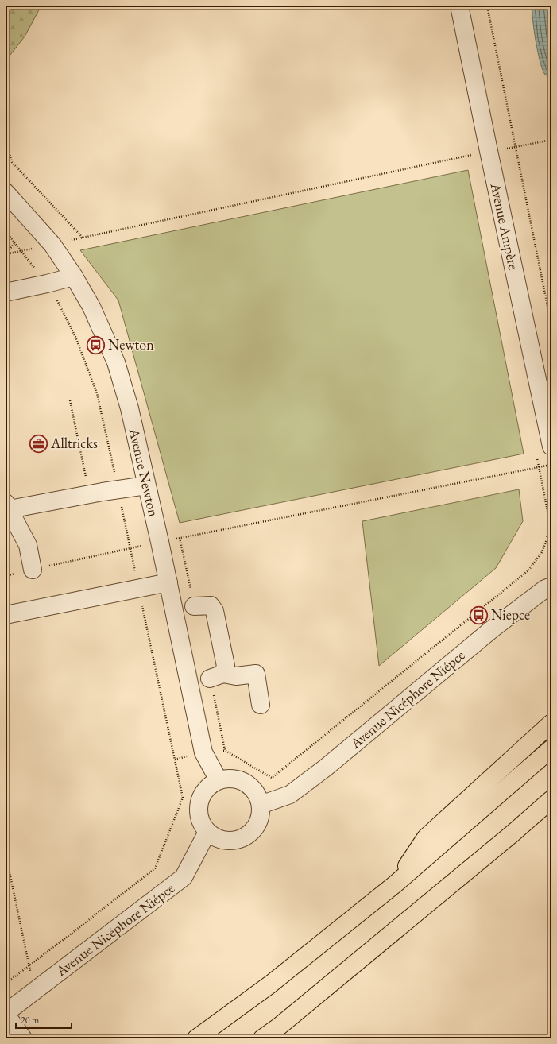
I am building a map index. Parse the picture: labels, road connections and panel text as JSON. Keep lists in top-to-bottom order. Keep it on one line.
{"streets":{"street":["Avenue Ampère","Avenue Newton","Avenue Nicéphore Niépce"]},"crossings":[["Avenue Newton","Avenue Nicéphore Niépce"]],"places":{"bus stop":["Newton","Niepce"],"office":["Alltricks"]},"scale_bar":"20 m"}
